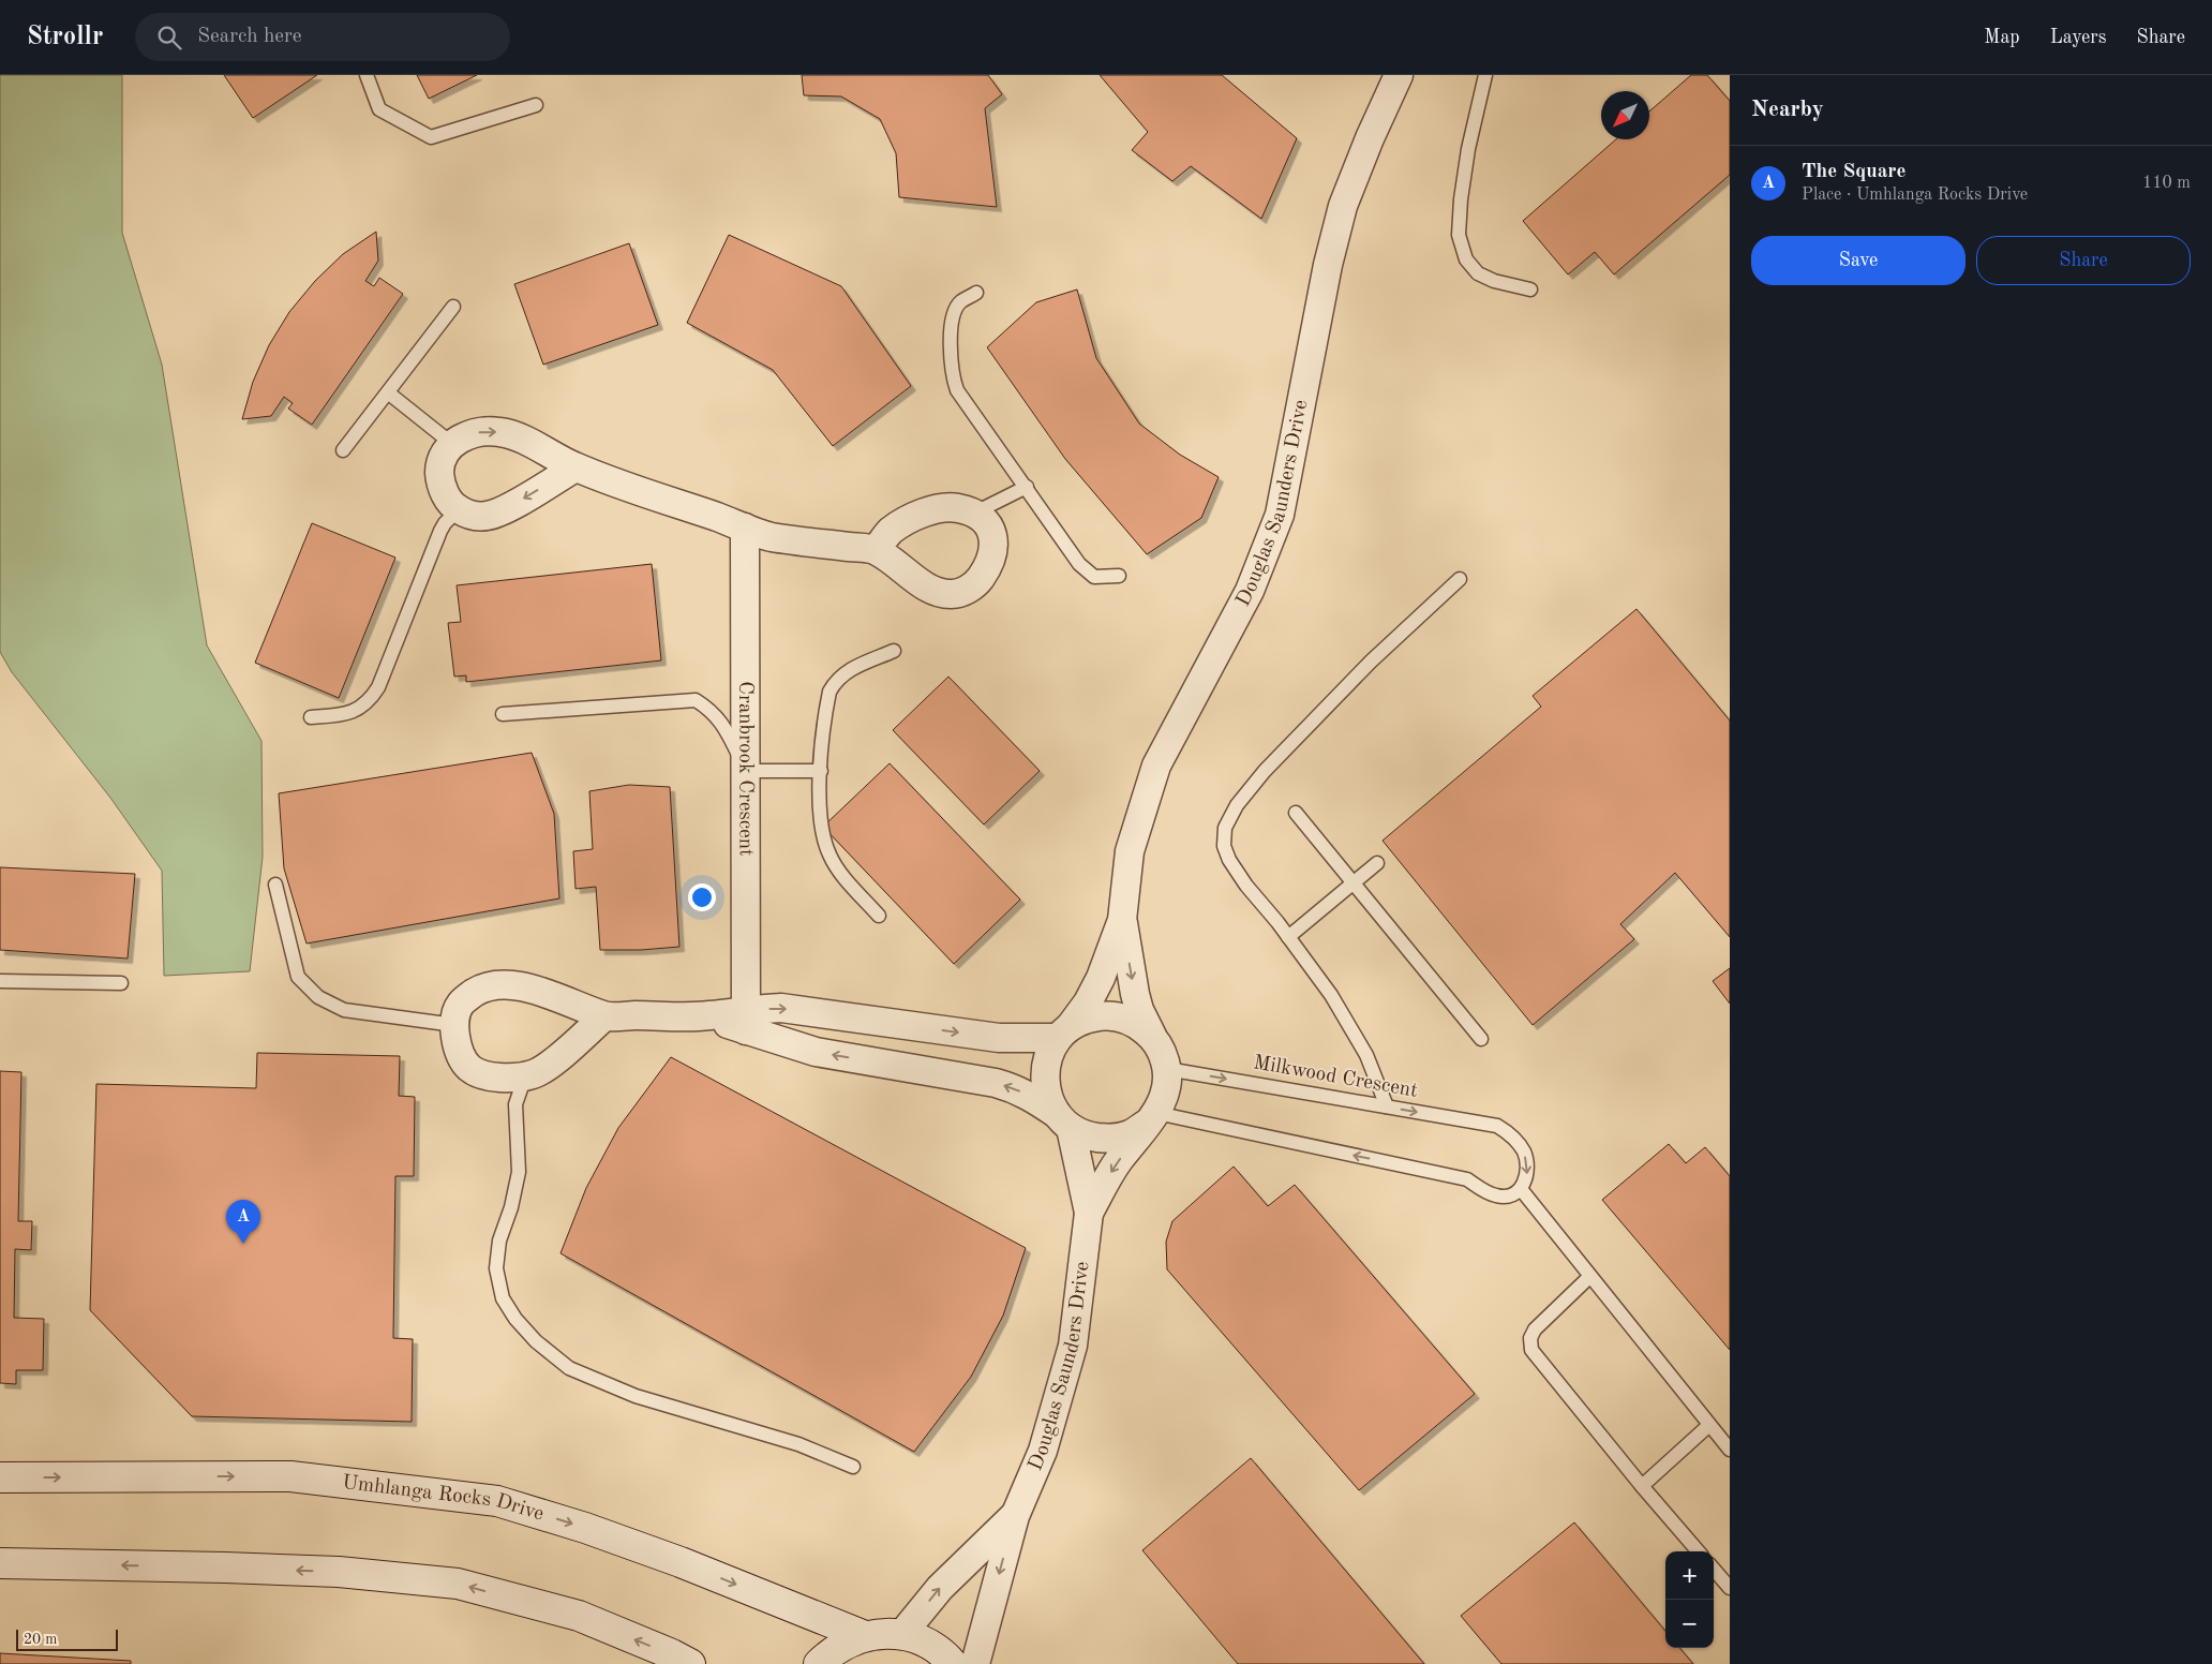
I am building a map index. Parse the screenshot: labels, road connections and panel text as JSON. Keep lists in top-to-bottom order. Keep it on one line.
{"streets":{"main road":["Umhlanga Rocks Drive"],"street":["Douglas Saunders Drive","Cranbrook Crescent"],"lane":["Milkwood Crescent"]},"crossings":[["Douglas Saunders Drive","Milkwood Crescent"]],"scale_bar":"20 m","north":"bottom left","page":{"header":"Strollr","search":"Search here","nav":["Map","Layers","Share"],"heading":"Nearby","list":[{"mark":"A","name":"The Square","note":"Place · Umhlanga Rocks Drive","value":"110 m"}],"buttons":["Save","Share"],"pins":"A","map_buttons":["+","−"],"scale":"20 m"}}
